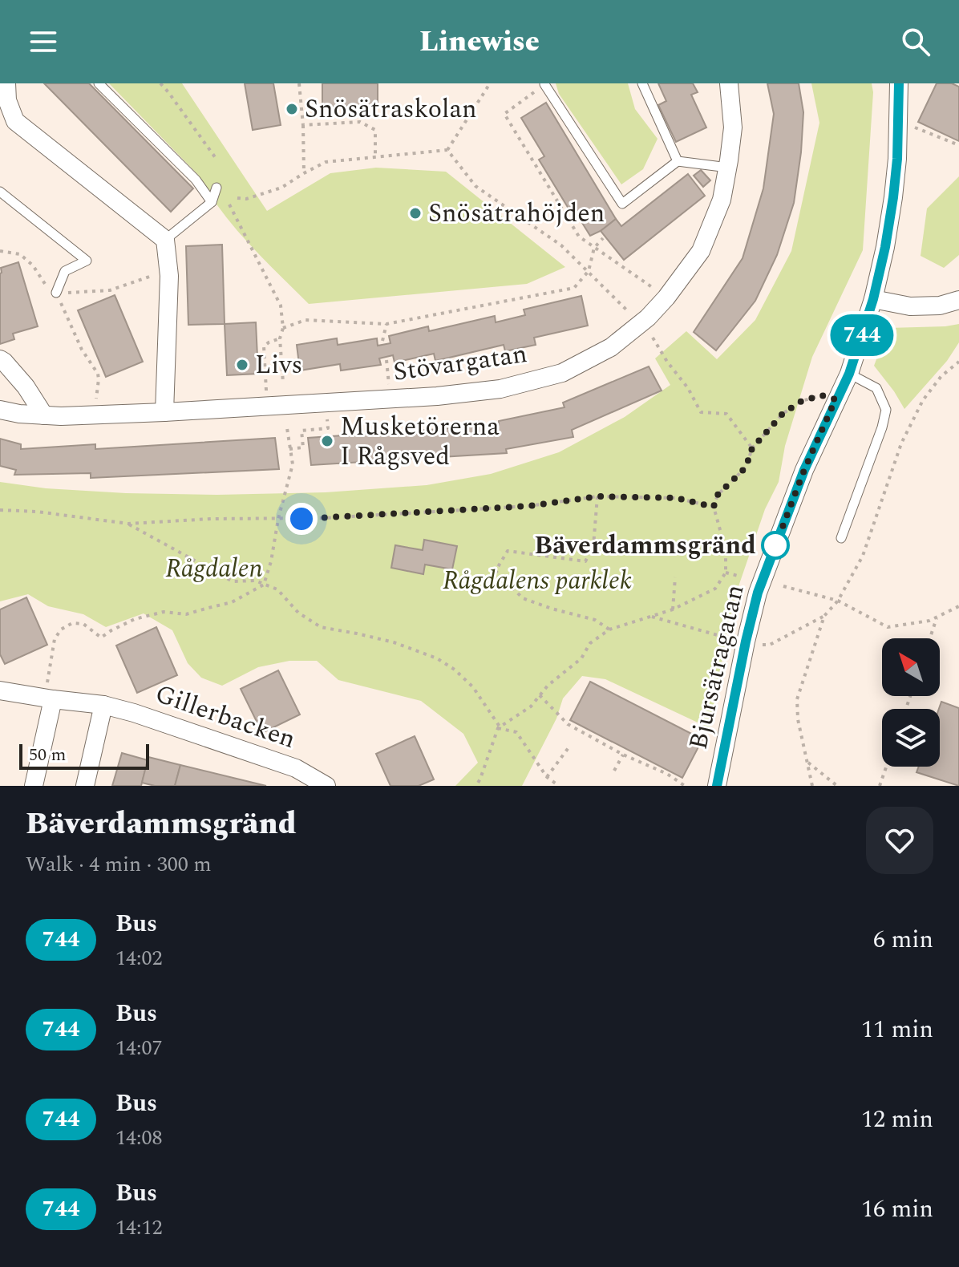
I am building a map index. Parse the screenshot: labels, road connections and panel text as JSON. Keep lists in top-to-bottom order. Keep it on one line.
{"streets":{"street":["Stövargatan","Bjursätragatan","Gillerbacken"]},"parks":["Rågdalen","Rågdalens parklek"],"places":["Snösätraskolan","Snösätrahöjden","Livs","Musketörerna I Rågsved","Bäverdammsgränd"],"lines":["bus line 744"],"scale_bar":"50 m","north":"top left","page":{"header":"Linewise","on_map":"744","scale":"50 m","heading":["Bäverdammsgränd","Walk · 4 min · 300 m"],"list":[{"mark":"744","name":"Bus","note":"14:02","value":"6 min"},{"mark":"744","name":"Bus","note":"14:07","value":"11 min"},{"mark":"744","name":"Bus","note":"14:08","value":"12 min"},{"mark":"744","name":"Bus","note":"14:12","value":"16 min"}]}}
